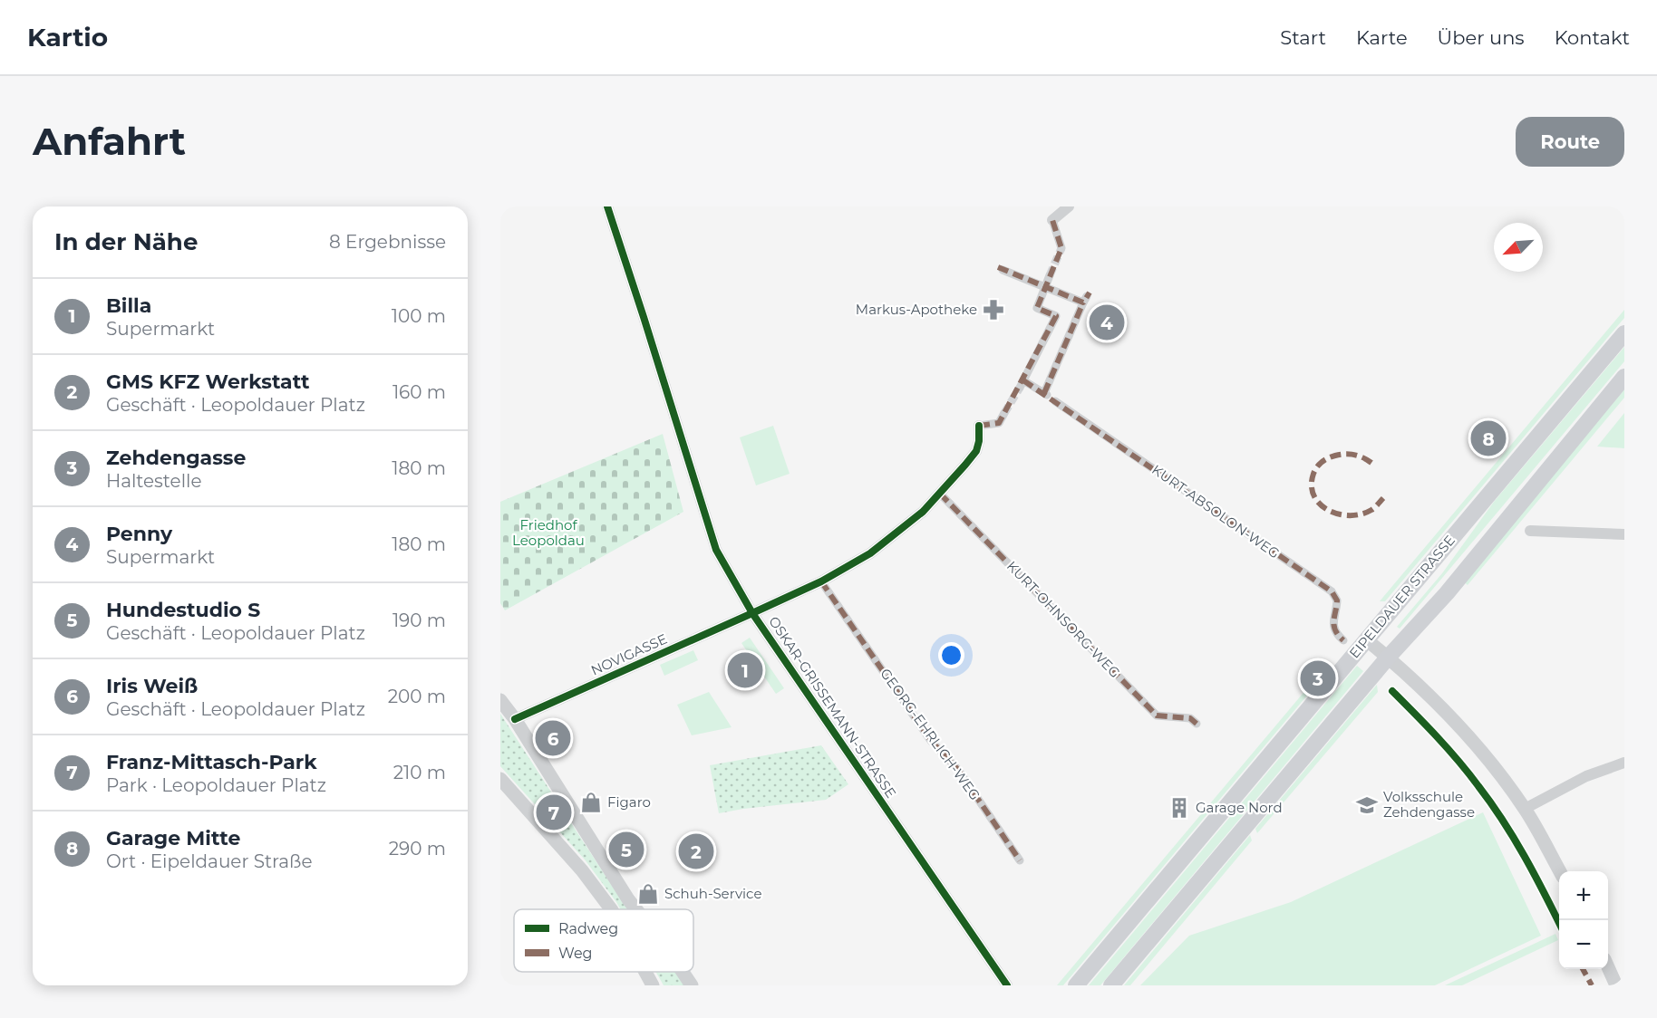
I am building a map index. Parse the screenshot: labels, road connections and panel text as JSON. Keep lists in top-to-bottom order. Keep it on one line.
{"streets":{"main road":["EIPELDAUER STRASSE"],"street":["KURT-ABSOLON-WEG","KURT-OHNSORG-WEG","NOVIGASSE","OSKAR-GRISSEMANN-STRASSE","GEORG-EHRLICH-WEG"]},"crossings":[["KURT-OHNSORG-WEG","NOVIGASSE"],["NOVIGASSE","OSKAR-GRISSEMANN-STRASSE"],["NOVIGASSE","GEORG-EHRLICH-WEG"]],"parks":["Friedhof Leopoldau"],"places":{"pharmacy":["Markus-Apotheke"],"shop":["Figaro","Schuh-Service"],"school or university":["Volksschule Zehdengasse"],"building":["Garage Nord"]},"legend":["Radweg","Weg"],"north":"bottom left","page":{"header":"Kartio","nav":["Start","Karte","Über uns","Kontakt"],"buttons":"Route","title":"Anfahrt","heading":["In der Nähe","8 Ergebnisse"],"list":[{"mark":"1","name":"Billa","note":"Supermarkt","value":"100 m"},{"mark":"2","name":"GMS KFZ Werkstatt","note":"Geschäft · Leopoldauer Platz","value":"160 m"},{"mark":"3","name":"Zehdengasse","note":"Haltestelle","value":"180 m"},{"mark":"4","name":"Penny","note":"Supermarkt","value":"180 m"},{"mark":"5","name":"Hundestudio S","note":"Geschäft · Leopoldauer Platz","value":"190 m"},{"mark":"6","name":"Iris Weiß","note":"Geschäft · Leopoldauer Platz","value":"200 m"},{"mark":"7","name":"Franz-Mittasch-Park","note":"Park · Leopoldauer Platz","value":"210 m"},{"mark":"8","name":"Garage Mitte","note":"Ort · Eipeldauer Straße","value":"290 m"}],"pins":["4","8","1","3","6","7","5","2"],"map_buttons":["+","−"]}}
